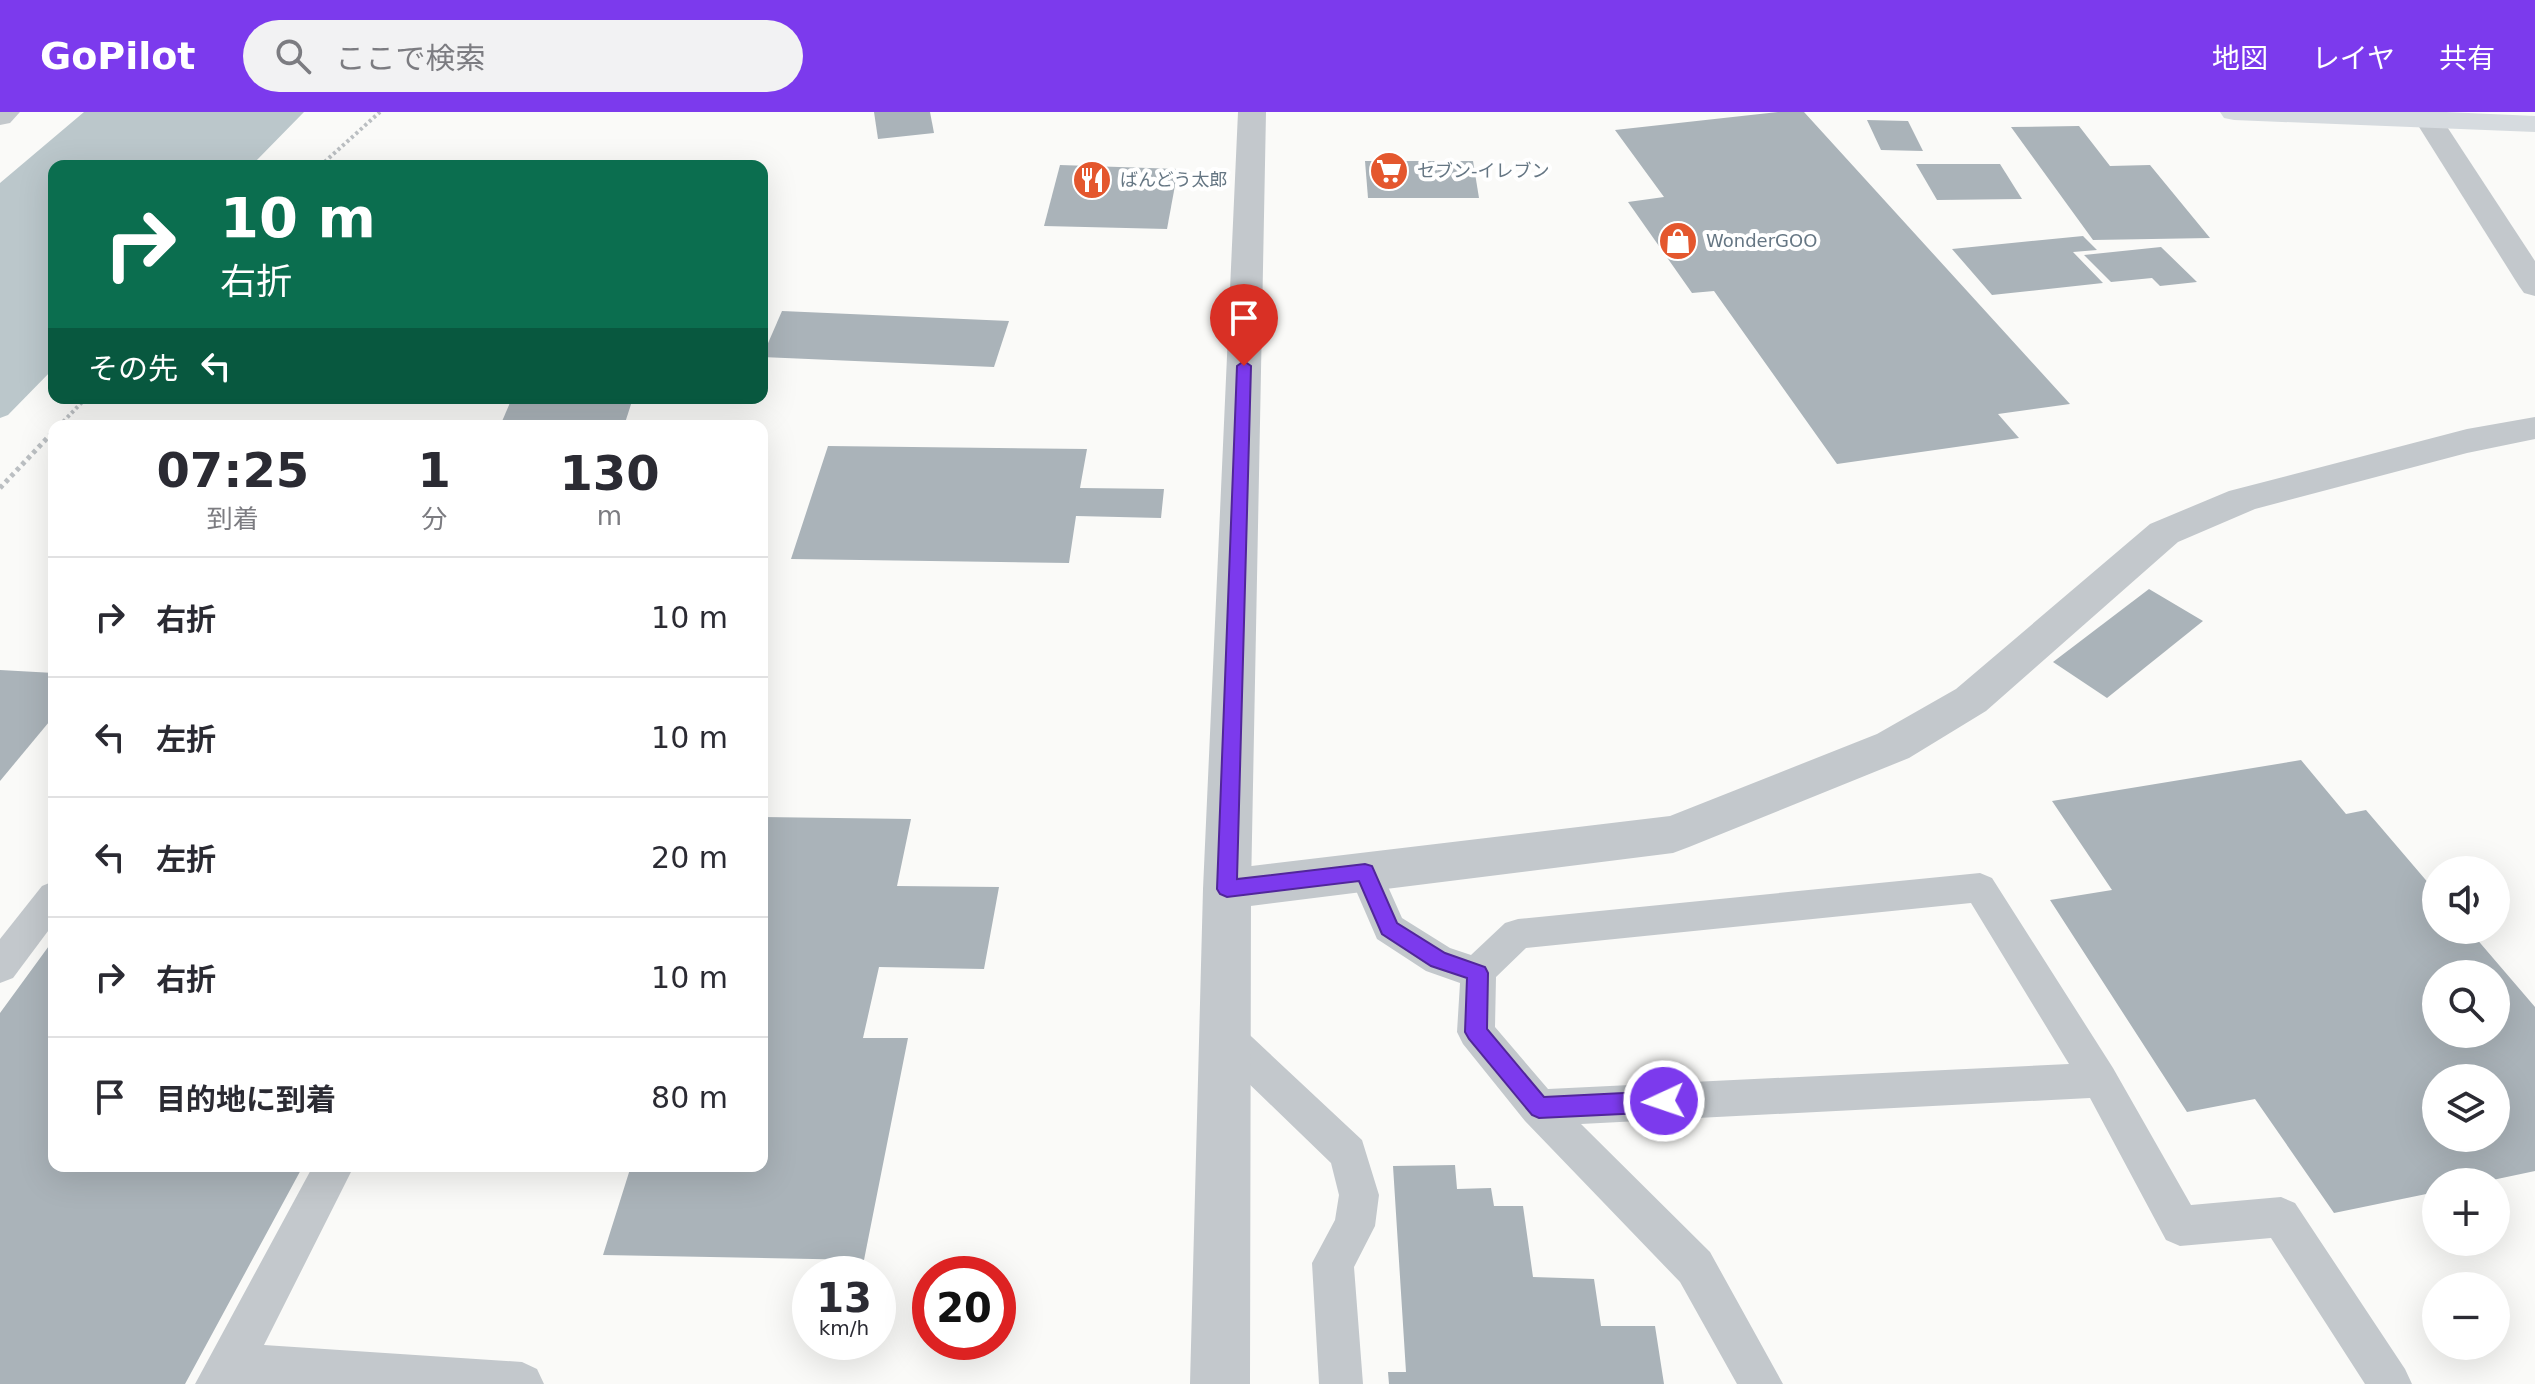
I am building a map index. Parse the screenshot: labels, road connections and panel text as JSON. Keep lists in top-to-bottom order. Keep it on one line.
{"places":{"supermarket":["セブン-イレブン"],"restaurant":["ばんどう太郎"],"shop":["WonderGOO"]},"page":{"header":"GoPilot","search":"ここで検索","nav":["地図","レイヤ","共有"],"turn":["10 m","右折"],"then":"その先","eta":["07:25","到着","1","分","130","m"],"list":[{"name":"右折","value":"10 m"},{"name":"左折","value":"10 m"},{"name":"左折","value":"20 m"},{"name":"右折","value":"10 m"},{"name":"目的地に到着","value":"80 m"}],"map_buttons":["+","−"],"speed":"13 km/h","limit":"20"}}
